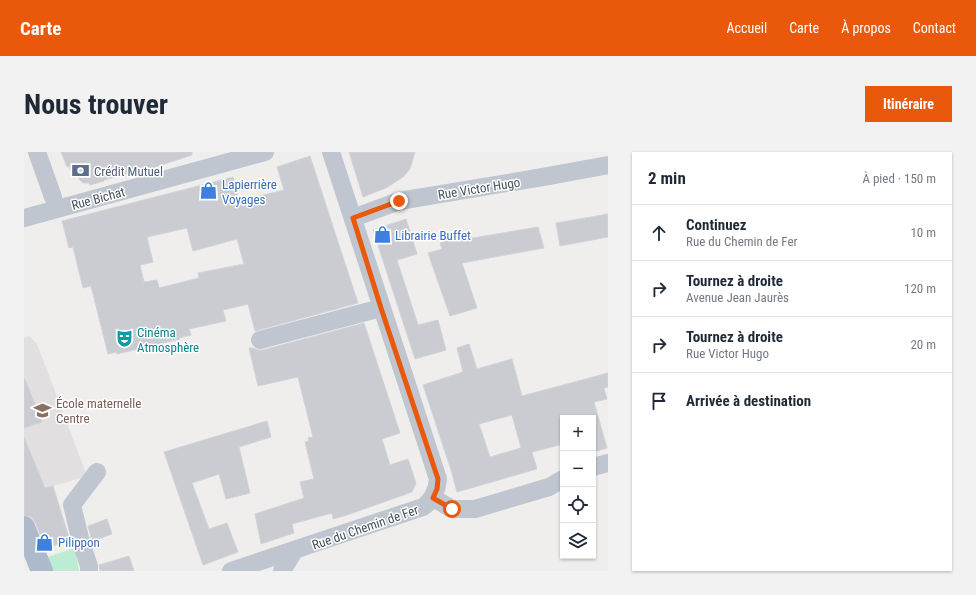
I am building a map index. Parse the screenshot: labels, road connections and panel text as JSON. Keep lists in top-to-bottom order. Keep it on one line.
{"streets":{"street":["Rue Victor Hugo","Rue Bichat","Rue du Chemin de Fer"]},"places":{"bank":["Crédit Mutuel"],"shop":["Lapierrière Voyages","Librairie Buffet","Pilippon"],"theatre":["Cinéma Atmosphère"],"school or university":["École maternelle Centre"]},"page":{"header":"Carte","nav":["Accueil","Carte","À propos","Contact"],"buttons":"Itinéraire","title":"Nous trouver","heading":["2 min","À pied · 150 m"],"list":[["Continuez","Rue du Chemin de Fer","10 m"],["Tournez à droite","Avenue Jean Jaurès","120 m"],["Tournez à droite","Rue Victor Hugo","20 m"],"Arrivée à destination"],"map_buttons":["+","−"]}}
